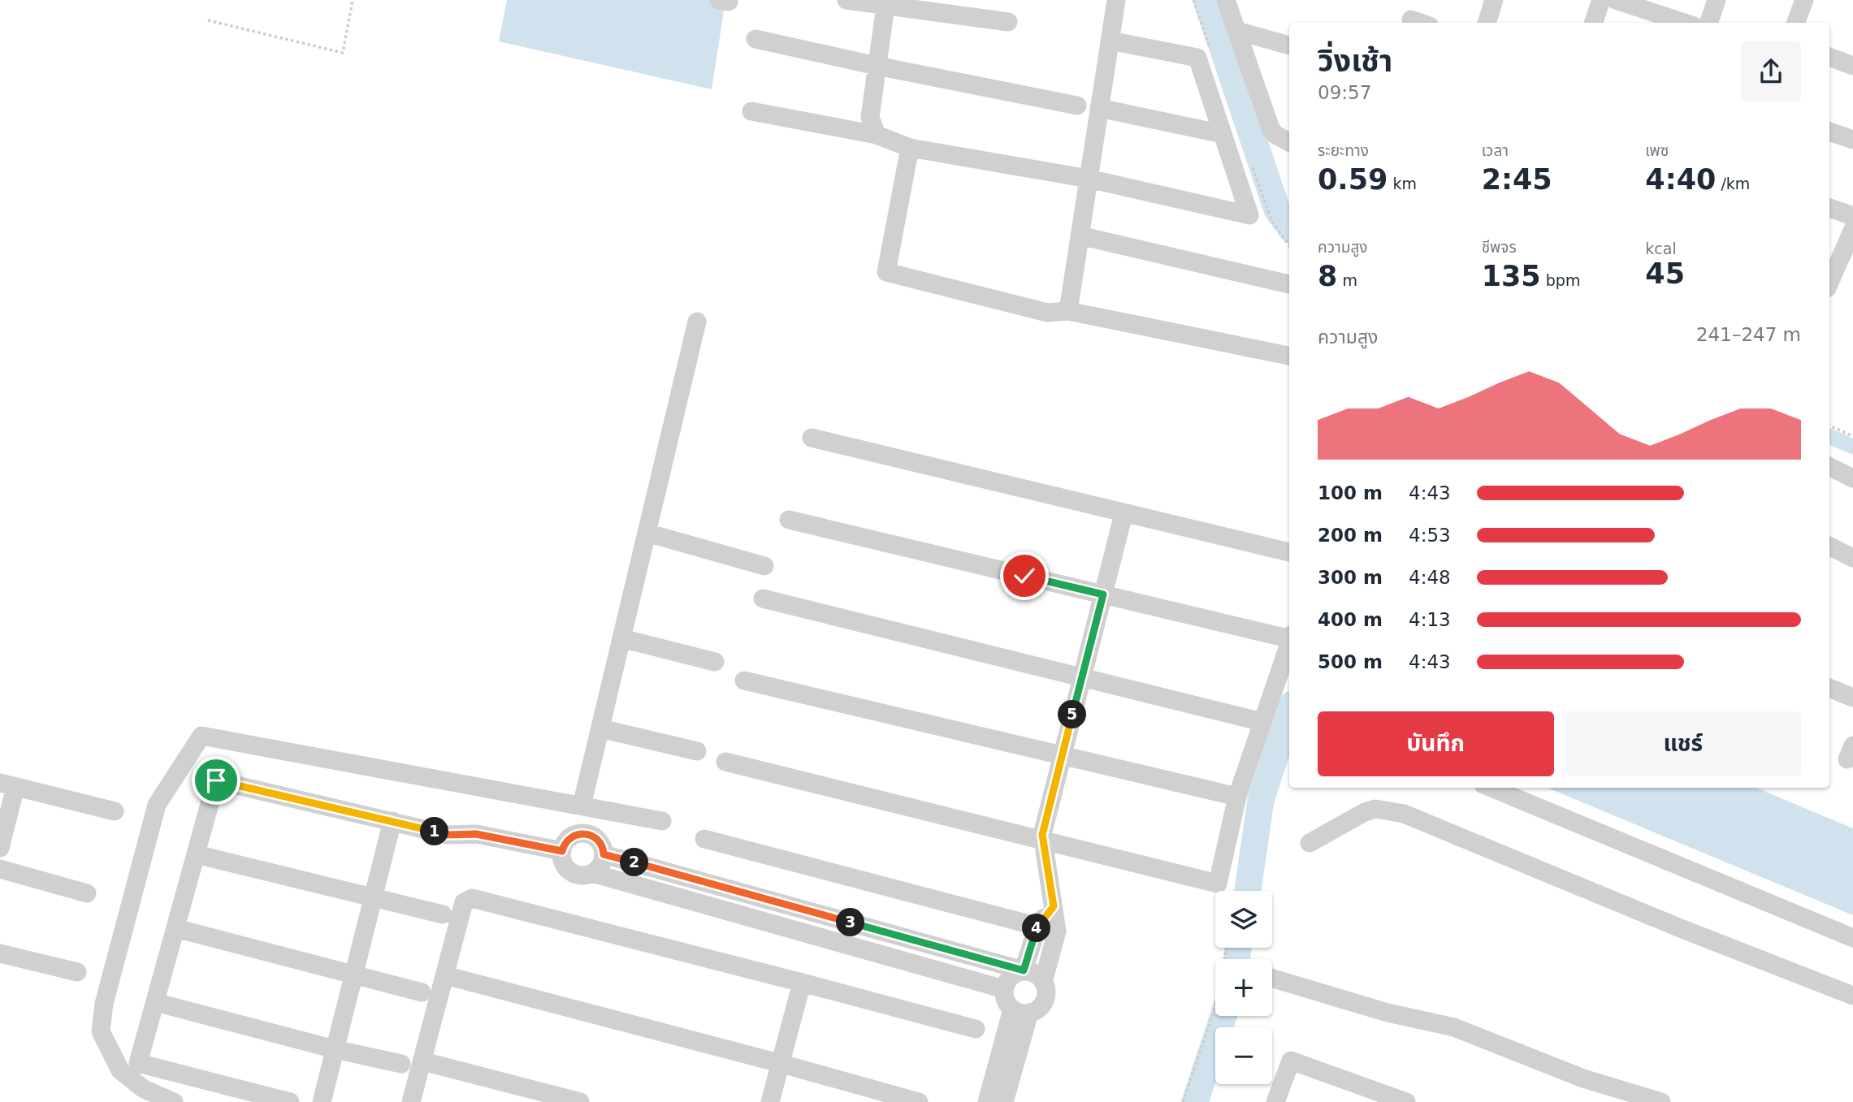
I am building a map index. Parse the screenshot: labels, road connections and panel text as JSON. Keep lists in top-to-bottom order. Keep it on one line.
{"page":{"heading":["วิ่งเช้า","09:57"],"stats":[["ระยะทาง","0.59 km"],["เวลา","2:45"],["เพซ","4:40 /km"],["ความสูง","8 m"],["ชีพจร","135 bpm"],["kcal","45"]],"chart":["ความสูง","241–247 m"],"list":[{"name":"100 m","note":"4:43"},{"name":"200 m","note":"4:53"},{"name":"300 m","note":"4:48"},{"name":"400 m","note":"4:13"},{"name":"500 m","note":"4:43"}],"pins":["5","1","2","3","4"],"buttons":["บันทึก","แชร์"],"map_buttons":["+","−"]}}
